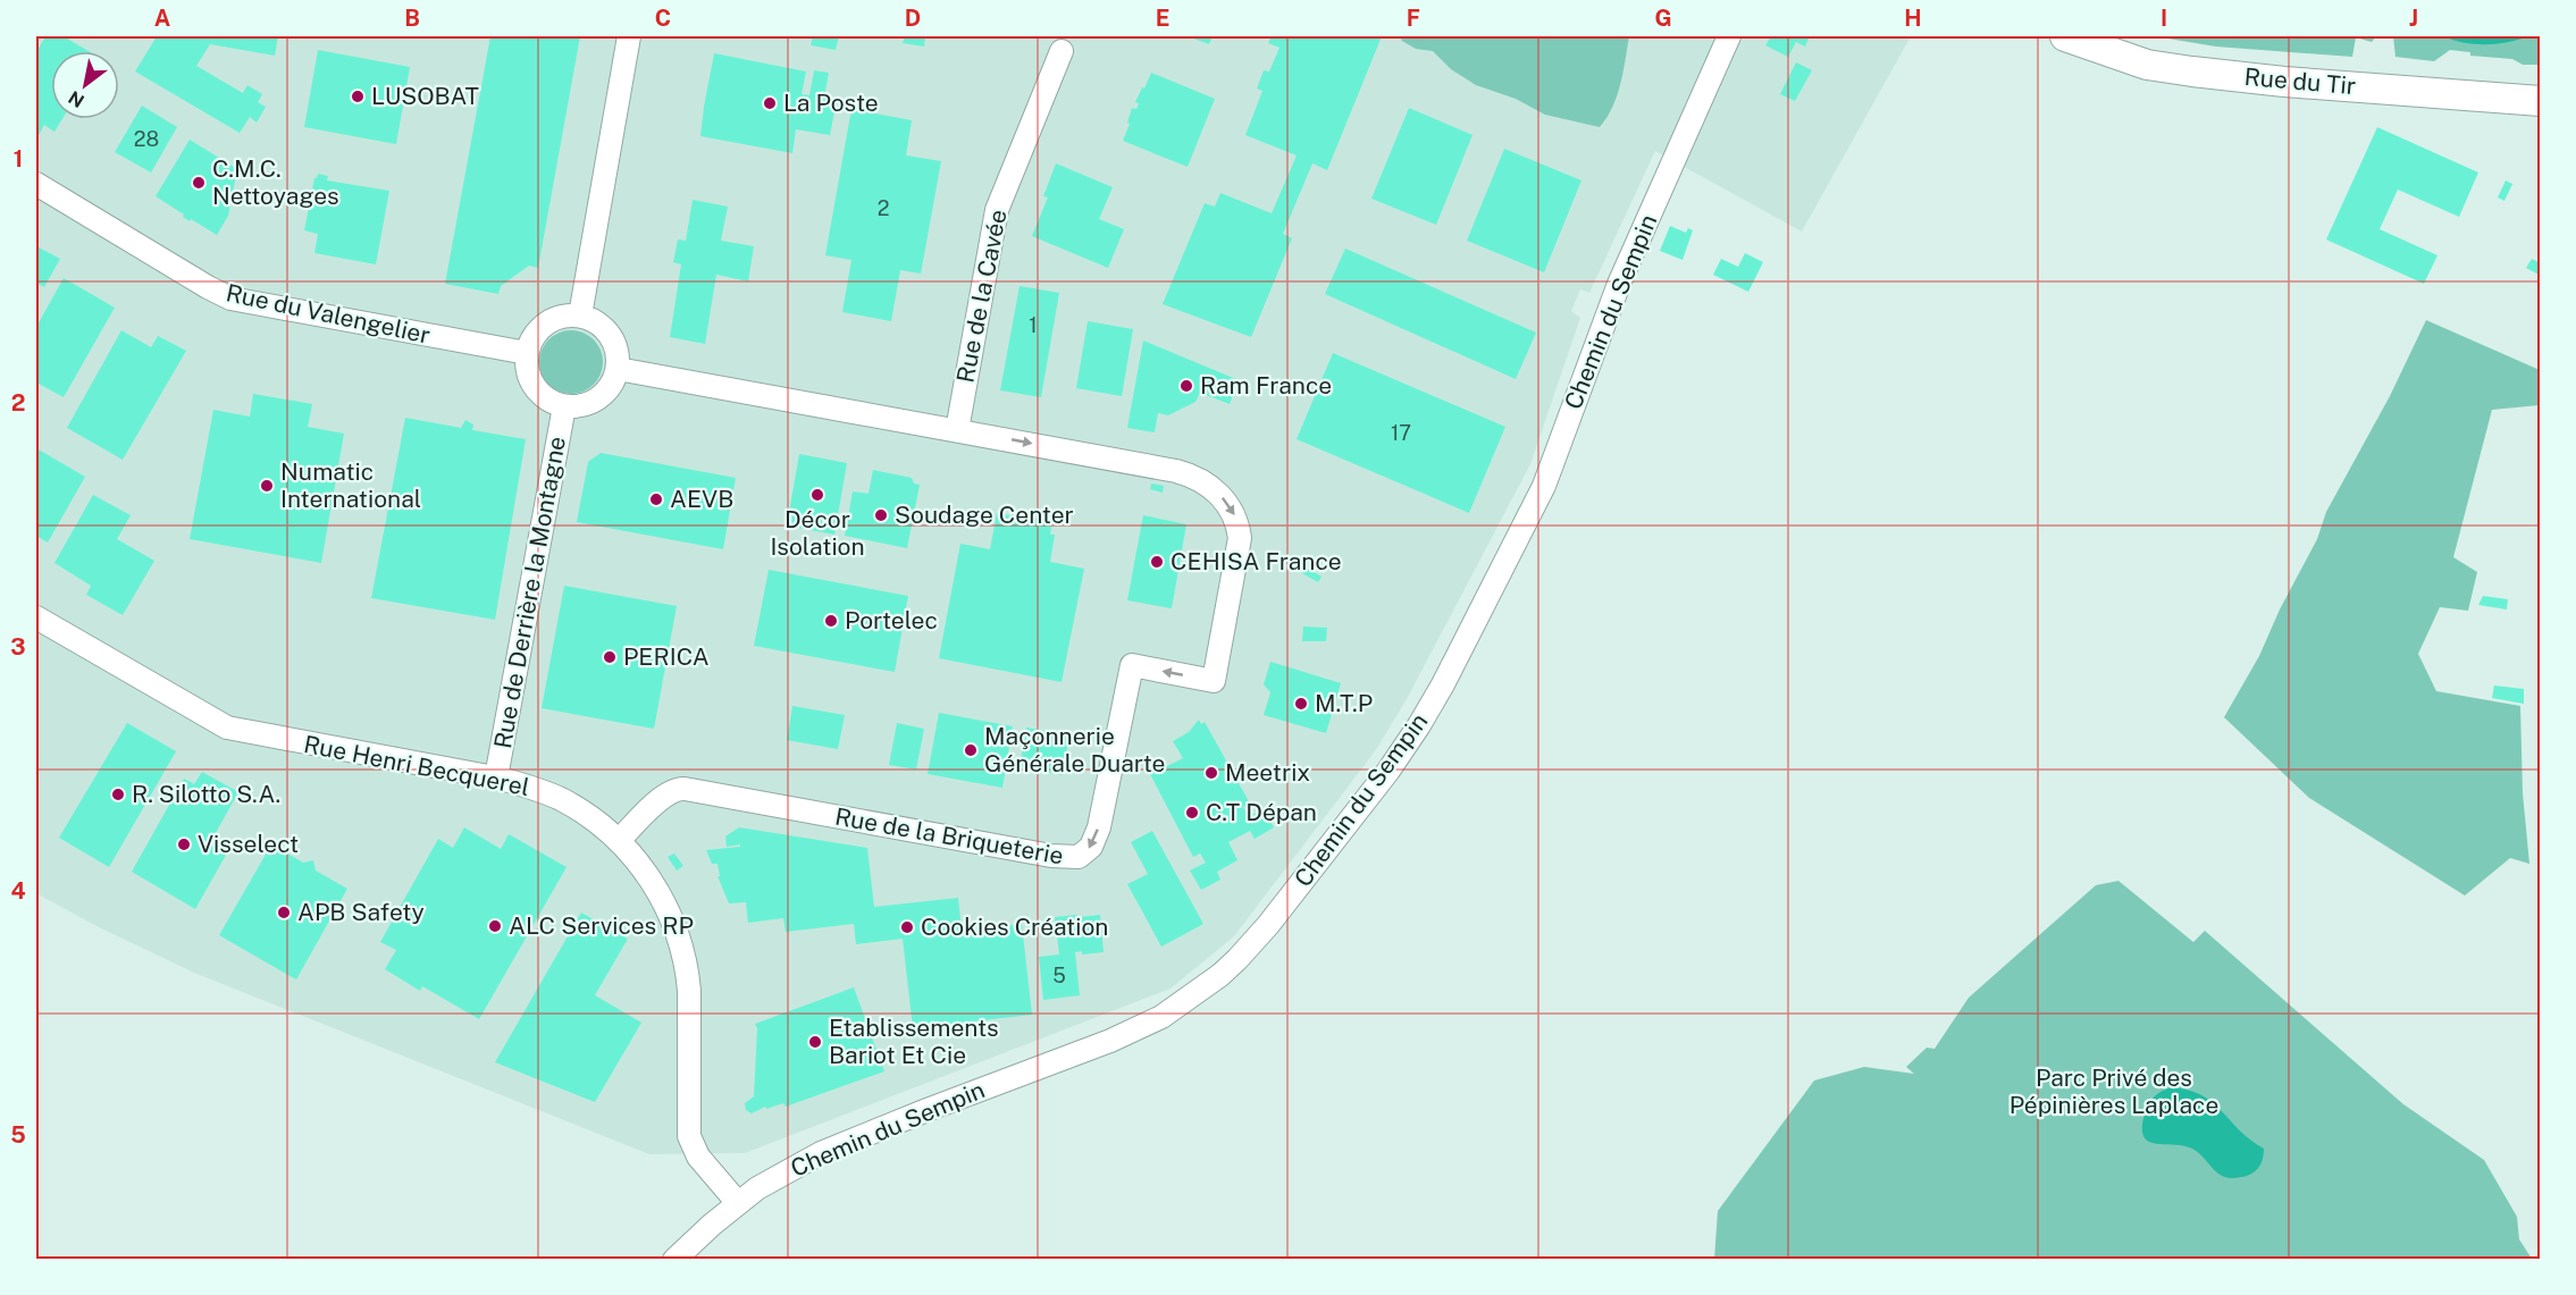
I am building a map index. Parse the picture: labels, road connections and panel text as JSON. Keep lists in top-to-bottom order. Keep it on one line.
{"streets":{"main road":["Rue du Tir"],"street":["Rue de la Cavée","Chemin du Sempin","Rue du Valengelier","Rue de Derrière la Montagne","Rue Henri Becquerel","Rue de la Briqueterie"]},"crossings":[["Rue de la Cavée","Rue de la Briqueterie"],["Chemin du Sempin","Rue Henri Becquerel"],["Rue du Valengelier","Rue de Derrière la Montagne"],["Rue de Derrière la Montagne","Rue Henri Becquerel"],["Rue Henri Becquerel","Rue de la Briqueterie"]],"parks":["Parc Privé des Pépinières Laplace"],"places":["LUSOBAT","La Poste","C.M.C. Nettoyages","Ram France","Numatic International","Décor Isolation","AEVB","Soudage Center","CEHISA France","Portelec","PERICA","M.T.P","Maçonnerie Générale Duarte","Meetrix","R. Silotto S.A.","C.T Dépan","Visselect","APB Safety","ALC Services RP","Cookies Création","Etablissements Bariot Et Cie"],"house_numbers":["28","2","1","17","5"],"north":"bottom left","grid":{"columns":["A","B","C","D","E","F","G","H","I","J"],"rows":["1","2","3","4","5"]}}
